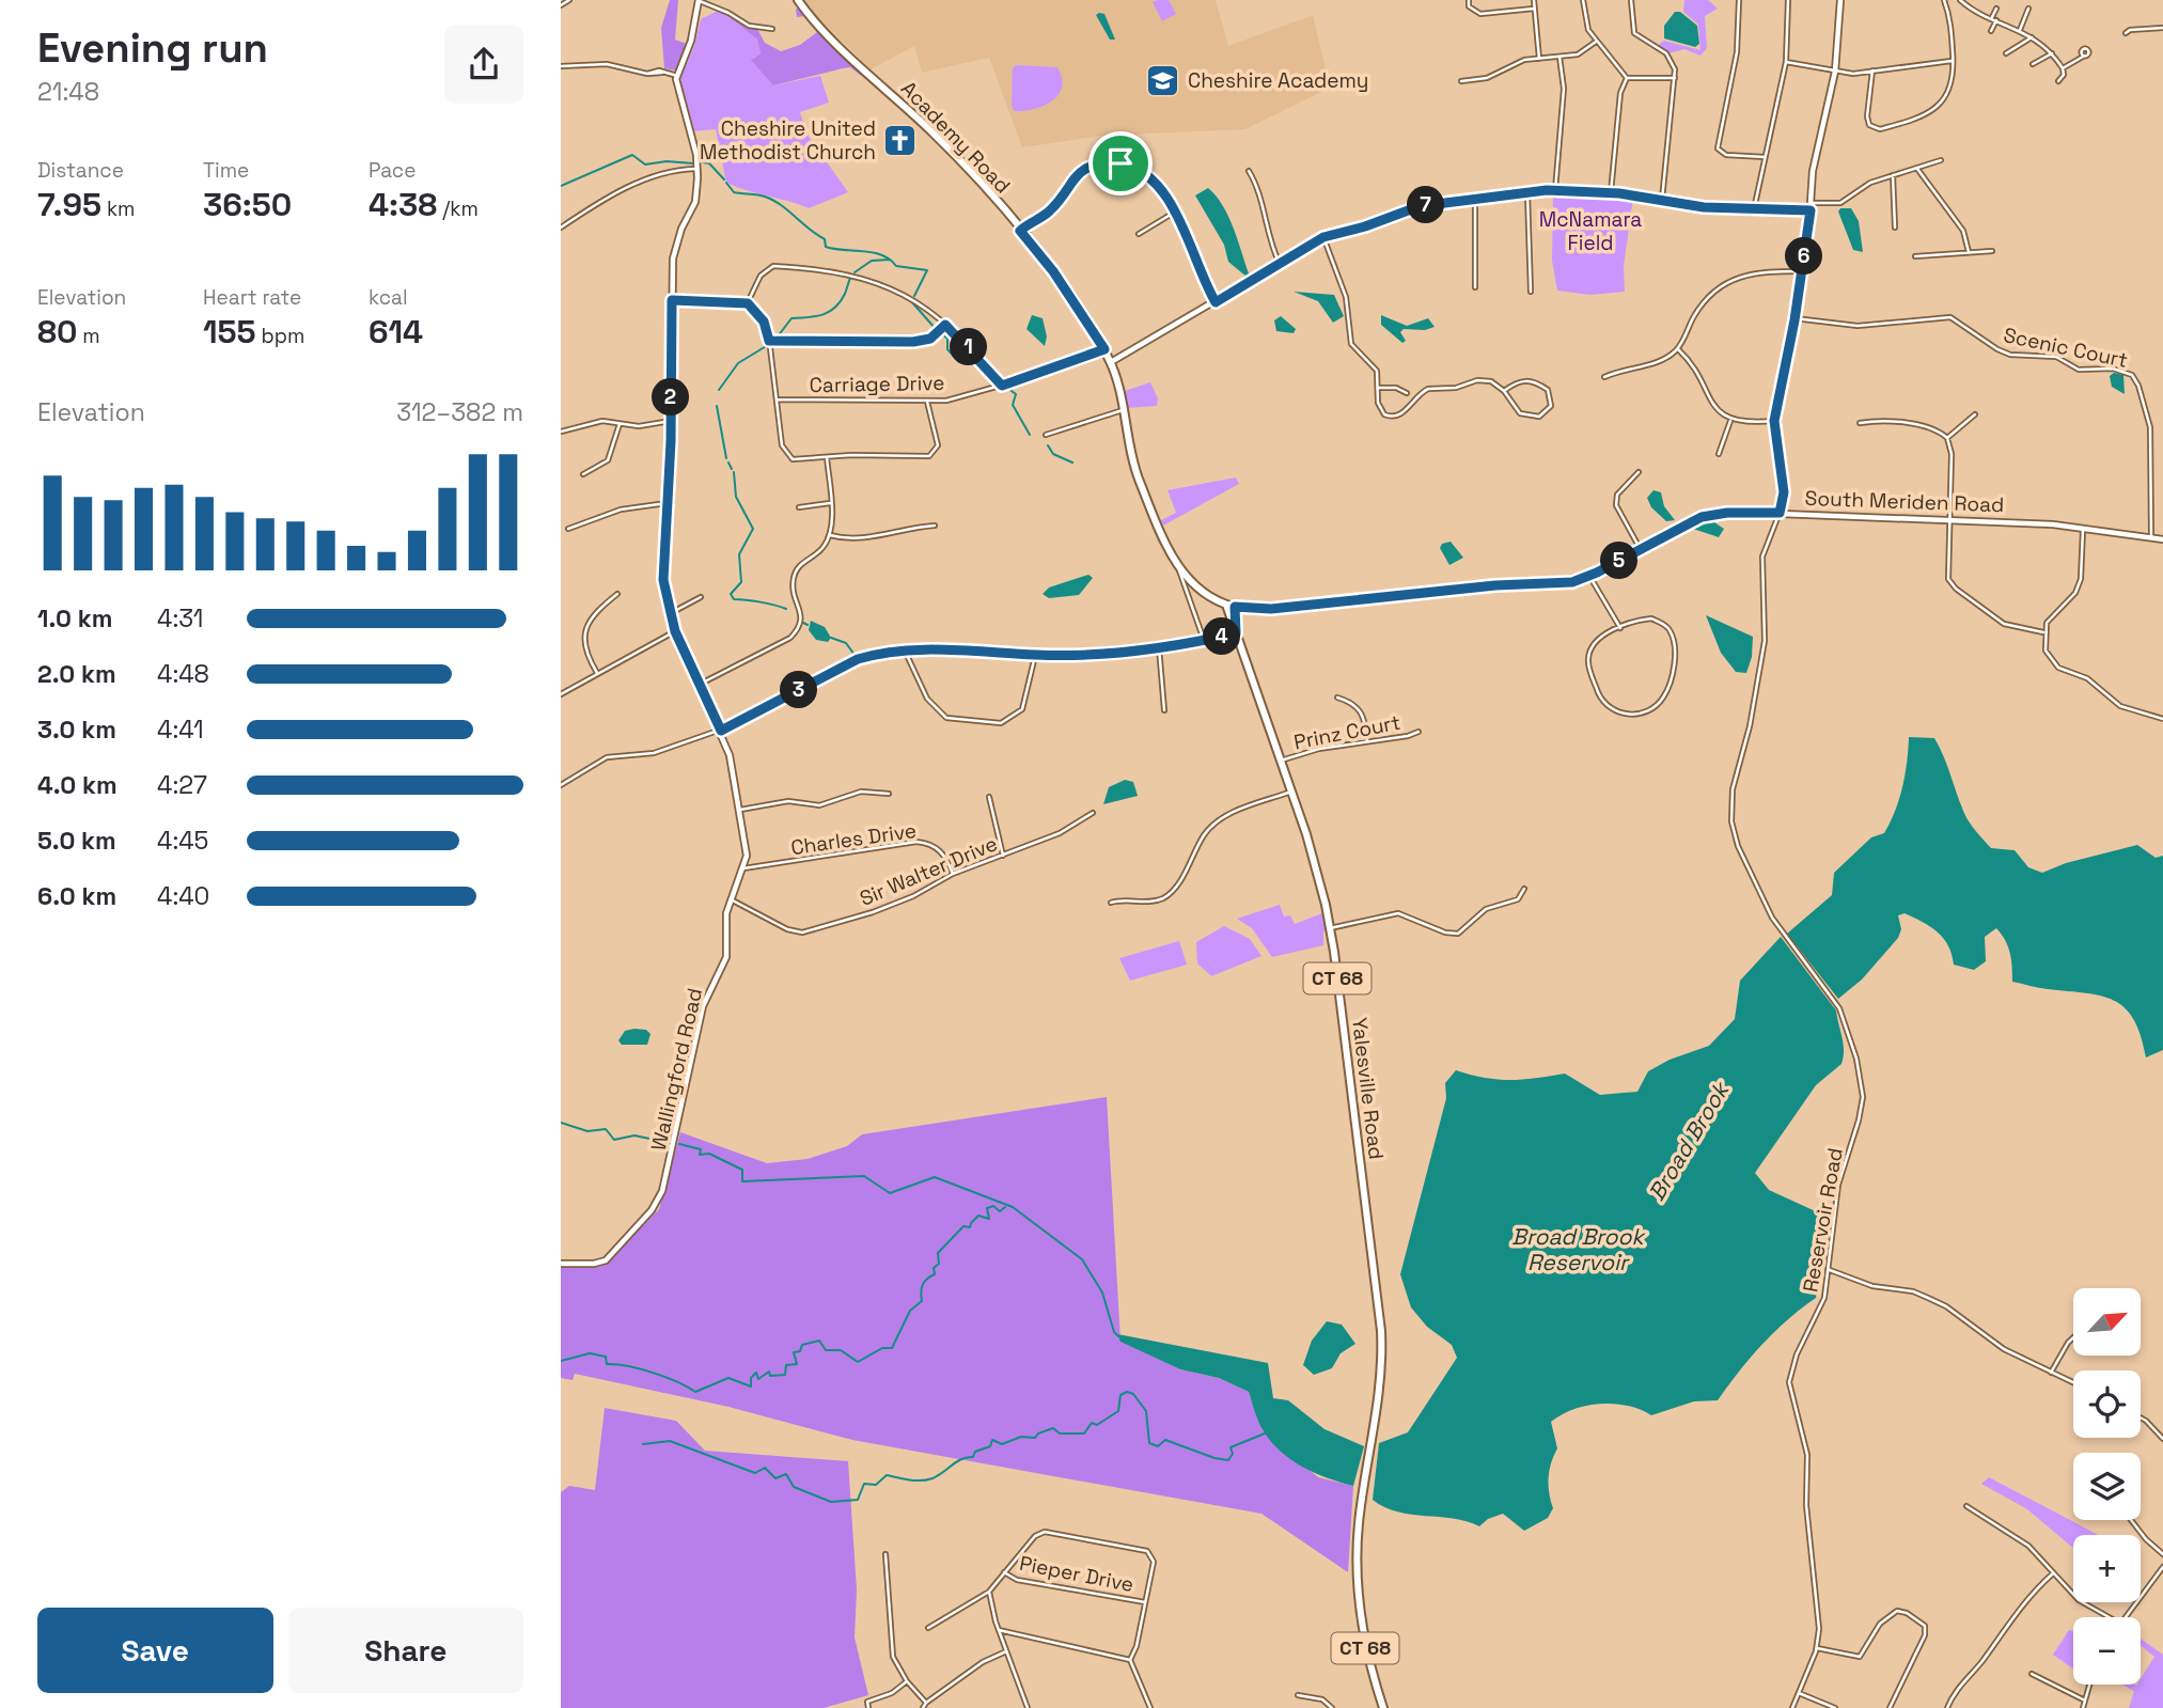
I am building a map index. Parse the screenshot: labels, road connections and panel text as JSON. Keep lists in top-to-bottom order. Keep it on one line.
{"streets":{"main road":["Academy Road","South Meriden Road","CT 68","Yalesville Road"],"street":["Scenic Court","Carriage Drive","Prinz Court","Charles Drive","Sir Walter Drive","Wallingford Road","Reservoir Road","Pieper Drive"]},"crossings":[["Academy Road","Carriage Drive"],["Academy Road","South Meriden Road"],["Scenic Court","South Meriden Road"],["South Meriden Road","Yalesville Road"],["South Meriden Road","Reservoir Road"],["Prinz Court","Yalesville Road"],["Charles Drive","Sir Walter Drive"],["Charles Drive","Wallingford Road"],["Sir Walter Drive","Wallingford Road"]],"water":["Broad Brook","Broad Brook Reservoir"],"parks":["McNamara Field"],"places":{"school or university":["Cheshire Academy"],"church":["Cheshire United Methodist Church"]},"north":"top right","page":{"heading":["Evening run","21:48"],"stats":[["Distance","7.95 km"],["Time","36:50"],["Pace","4:38 /km"],["Elevation","80 m"],["Heart rate","155 bpm"],["kcal","614"]],"pins":["7","6","1","2","5","4","3"],"chart":["Elevation","312–382 m"],"list":[{"name":"1.0 km","note":"4:31"},{"name":"2.0 km","note":"4:48"},{"name":"3.0 km","note":"4:41"},{"name":"4.0 km","note":"4:27"},{"name":"5.0 km","note":"4:45"},{"name":"6.0 km","note":"4:40"}],"map_buttons":["+","−"],"buttons":["Save","Share"]}}
